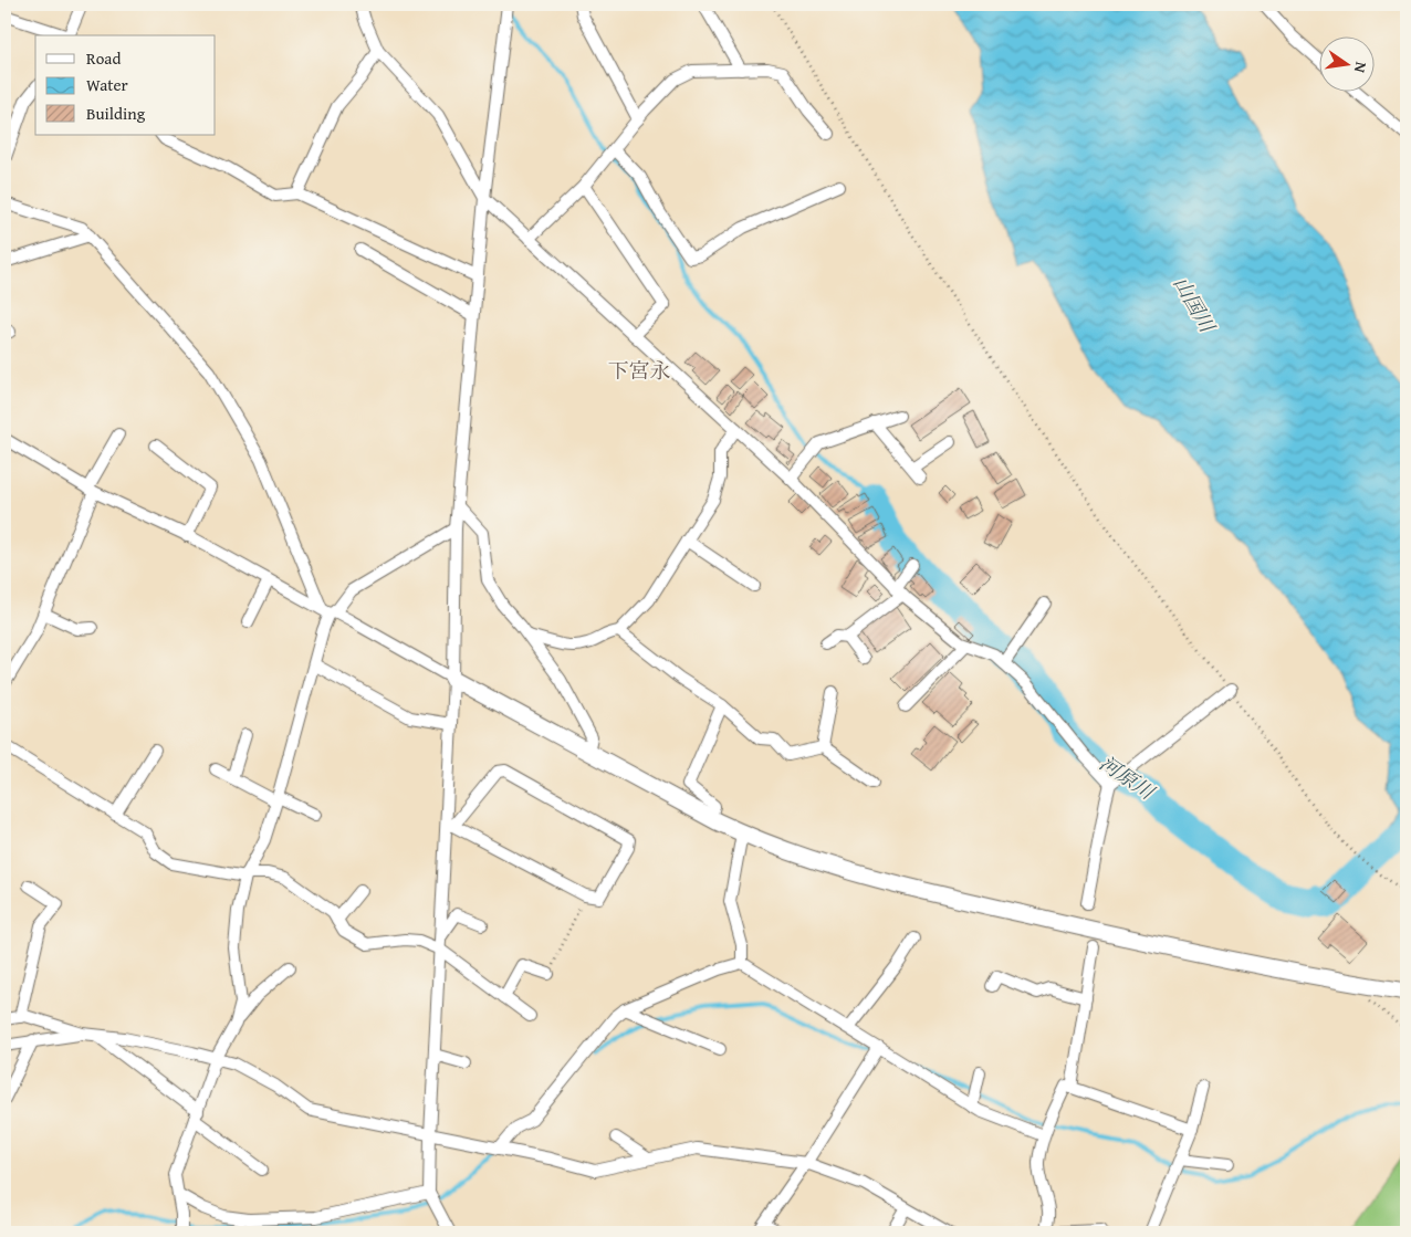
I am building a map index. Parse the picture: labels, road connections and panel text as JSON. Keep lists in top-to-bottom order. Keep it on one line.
{"districts":["下宮永"],"water":["山国川","河原川"],"legend":["Road","Water","Building"],"north":"right"}
